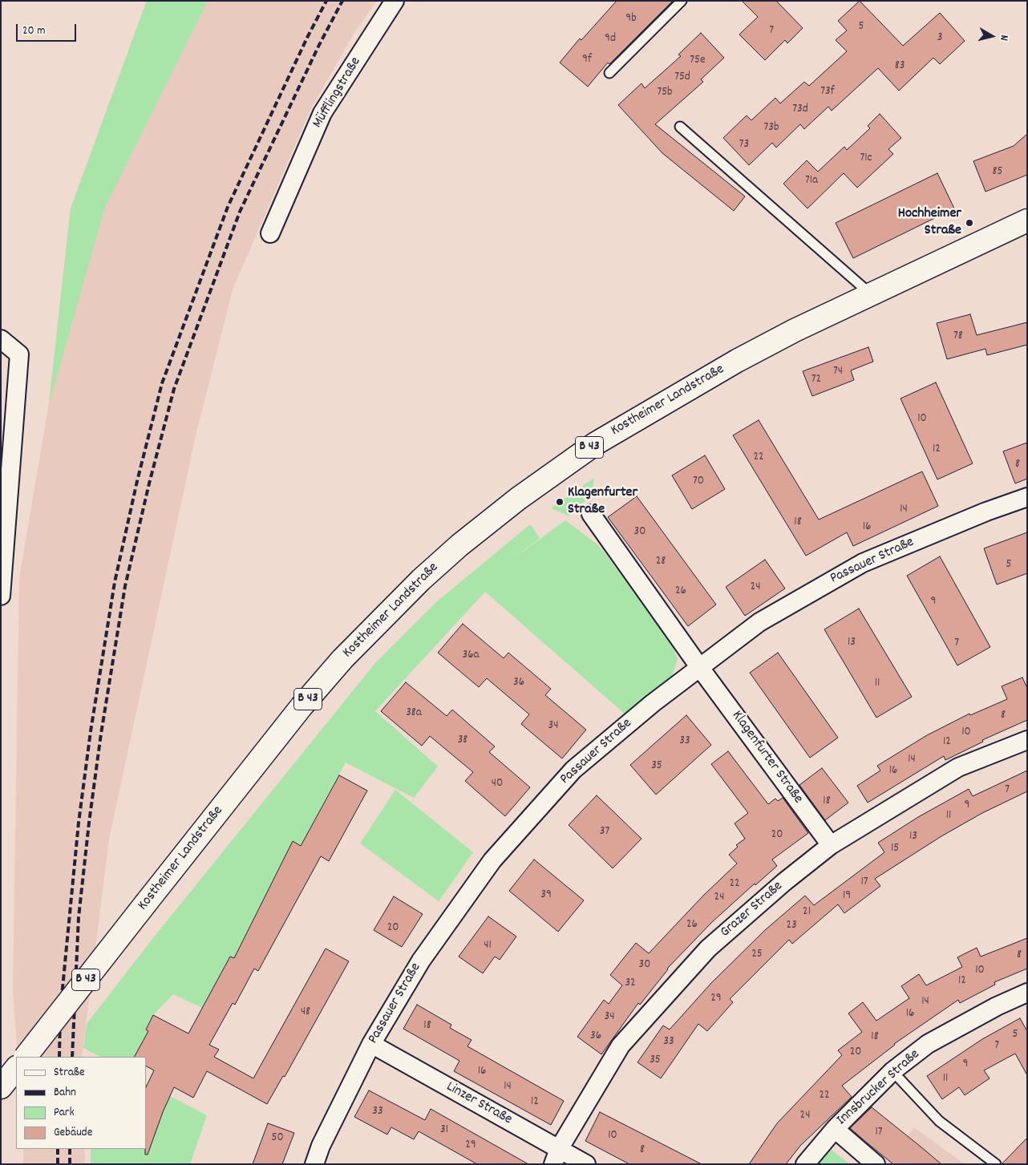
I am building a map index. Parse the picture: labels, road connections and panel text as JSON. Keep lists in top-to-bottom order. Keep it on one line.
{"streets":{"main road":["Kostheimer Landstraße","B 43"],"street":["Müfflingstraße","Passauer Straße","Klagenfurter Straße","Grazer Straße","Innsbrucker Straße","Linzer Straße"]},"crossings":[["Passauer Straße","Klagenfurter Straße"],["Passauer Straße","Linzer Straße"],["Klagenfurter Straße","Grazer Straße"],["Grazer Straße","Linzer Straße"]],"places":["Hochheimer Straße","Klagenfurter Straße"],"house_numbers":["9b","5","7","3","9d","9f","75e","83","75d","73f","75b","73d","73b","73","71c","85","71a","78","74","72","10","12","22","8","70","14","18","16","30","28","5","24","26","9","13","7","36a","36","11","38a","8","34","10","38","33","12","14","35","16","40","7","18","9","11","37","20","13","15","17","22","39","19","24","21","26","23","20","41","25","8","30","10","12","32","29","14","48","16","34","18","5","36","18","33","7","20","35","9","16","11","14","22","12","33","24","31","17","10","50","29","8"],"legend":["Straße","Bahn","Park","Gebäude"],"scale_bar":"20 m","north":"right"}
